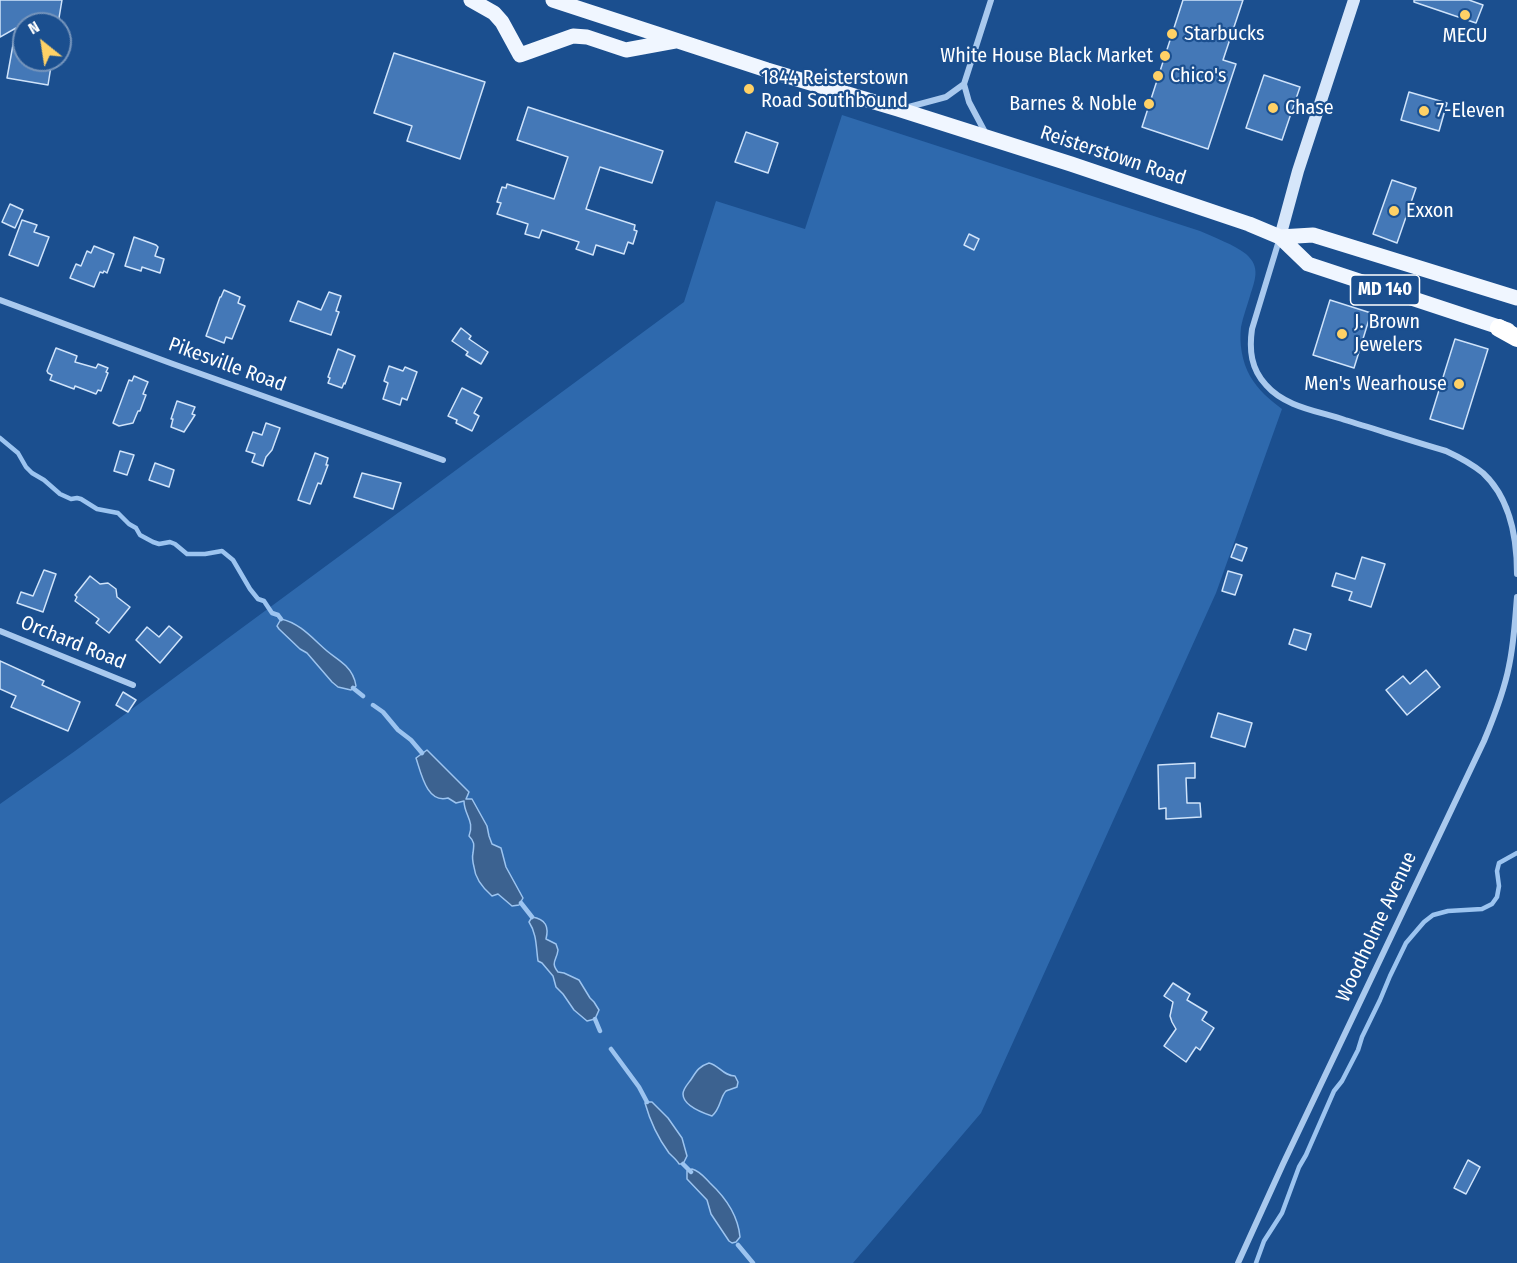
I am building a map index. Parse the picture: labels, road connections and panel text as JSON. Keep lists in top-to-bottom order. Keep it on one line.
{"streets":{"main road":["Reisterstown Road","MD 140"],"street":["Pikesville Road","Orchard Road","Woodholme Avenue"]},"places":["MECU","Starbucks","White House Black Market","Chico's","1844 Reisterstown Road Southbound","Barnes & Noble","Chase","7-Eleven","Exxon","J. Brown Jewelers","Men's Wearhouse"],"north":"top left"}
